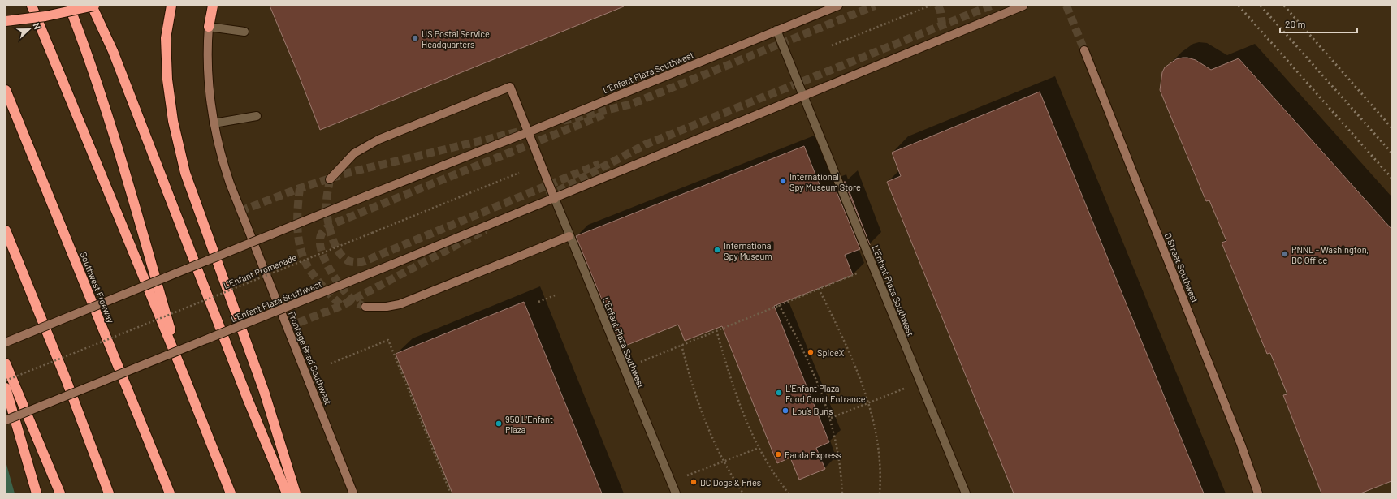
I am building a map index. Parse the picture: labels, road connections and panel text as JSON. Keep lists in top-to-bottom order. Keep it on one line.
{"streets":{"highway":["Southwest Freeway"],"street":["L'Enfant Plaza Southwest","D Street Southwest","Frontage Road Southwest"],"path":["L'Enfant Promenade"]},"places":["US Postal Service Headquarters","International Spy Museum Store","International Spy Museum","PNNL - Washington, DC Office","SpiceX","L'Enfant Plaza Food Court Entrance","Lou’s Buns","950 L'Enfant Plaza","Panda Express","DC Dogs & Fries"],"scale_bar":"20 m","north":"right"}
